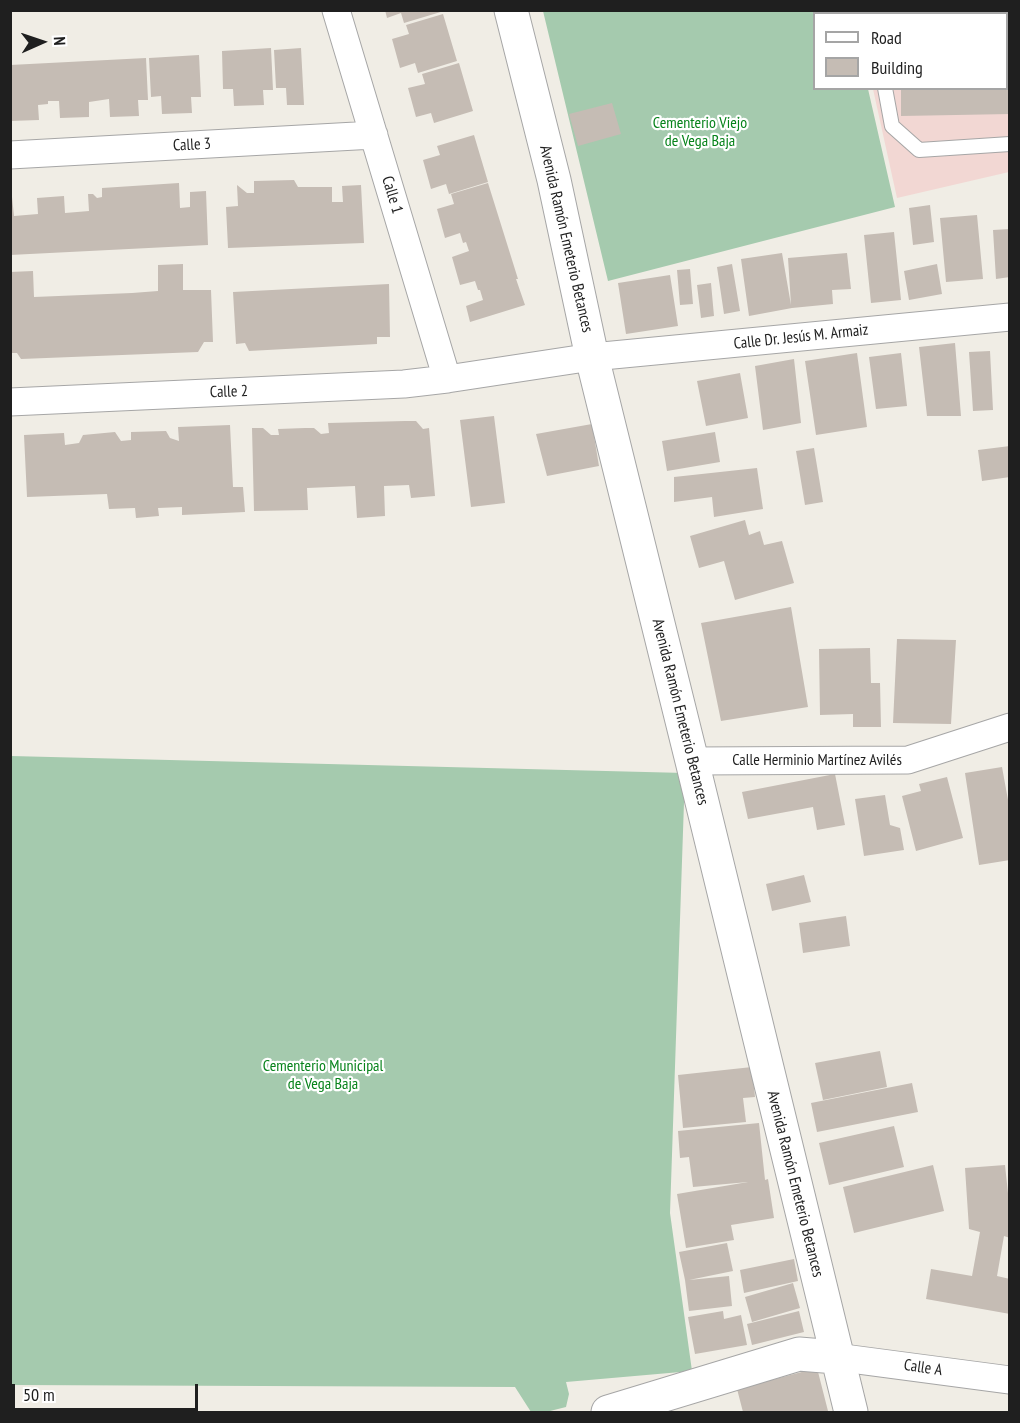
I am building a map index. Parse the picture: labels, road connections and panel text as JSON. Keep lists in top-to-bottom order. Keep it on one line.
{"streets":{"street":["Calle 3","Calle 1","Avenida Ramón Emeterio Betances","Calle Dr. Jesús M. Armaiz","Calle 2","Calle Herminio Martínez Avilés","Calle A"]},"crossings":[["Calle 3","Calle 1"],["Calle 1","Calle Dr. Jesús M. Armaiz"],["Calle 1","Calle 2"],["Avenida Ramón Emeterio Betances","Calle Dr. Jesús M. Armaiz"],["Avenida Ramón Emeterio Betances","Calle Herminio Martínez Avilés"],["Avenida Ramón Emeterio Betances","Calle A"],["Calle Dr. Jesús M. Armaiz","Calle 2"]],"parks":["Cementerio Viejo de Vega Baja","Cementerio Municipal de Vega Baja"],"legend":["Road","Building"],"scale_bar":"50 m","north":"right"}
